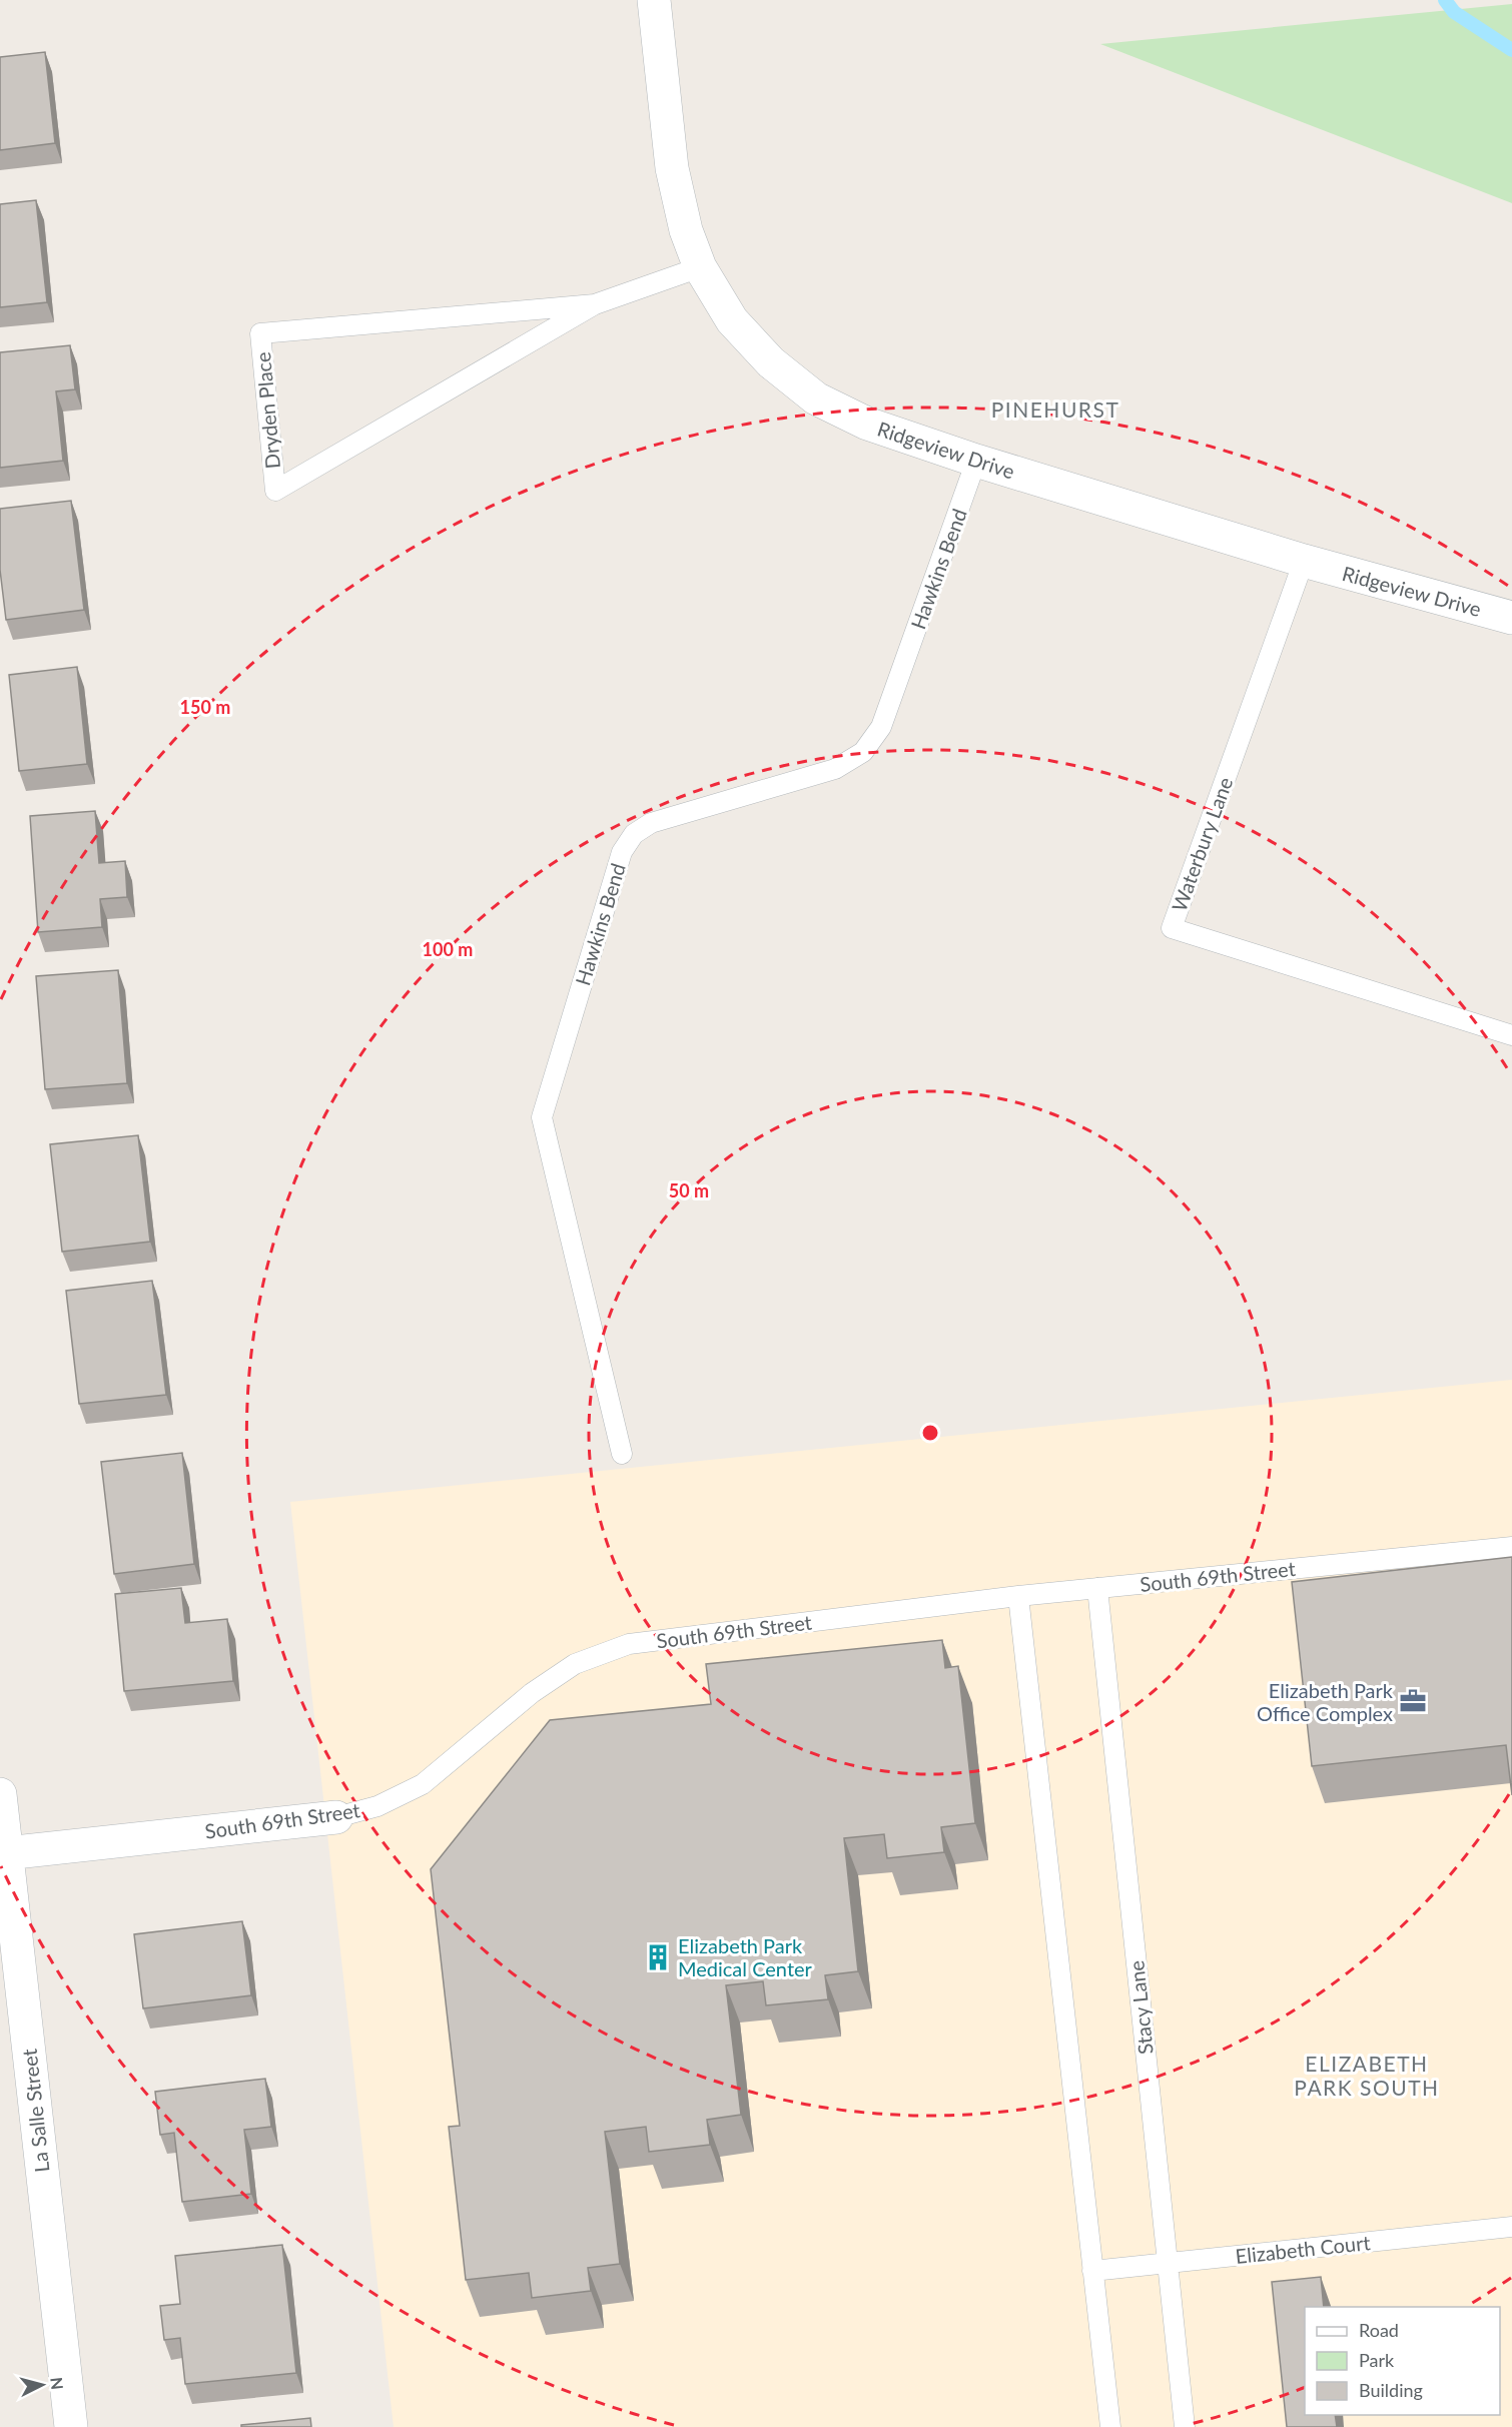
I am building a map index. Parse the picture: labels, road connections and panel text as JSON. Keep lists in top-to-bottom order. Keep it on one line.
{"streets":{"street":["Ridgeview Drive","South 69th Street","La Salle Street"],"lane":["Dryden Place","Hawkins Bend","Waterbury Lane","Stacy Lane","Elizabeth Court"]},"crossings":[["Dryden Place","Ridgeview Drive"],["Ridgeview Drive","Hawkins Bend"],["Ridgeview Drive","Waterbury Lane"],["South 69th Street","Stacy Lane"],["South 69th Street","La Salle Street"],["Stacy Lane","Elizabeth Court"]],"districts":["PINEHURST","ELIZABETH PARK SOUTH"],"places":{"office":["Elizabeth Park Office Complex"],"building":["Elizabeth Park Medical Center"]},"legend":["Road","Park","Building"],"north":"right","rings":["150 m","100 m","50 m"]}
